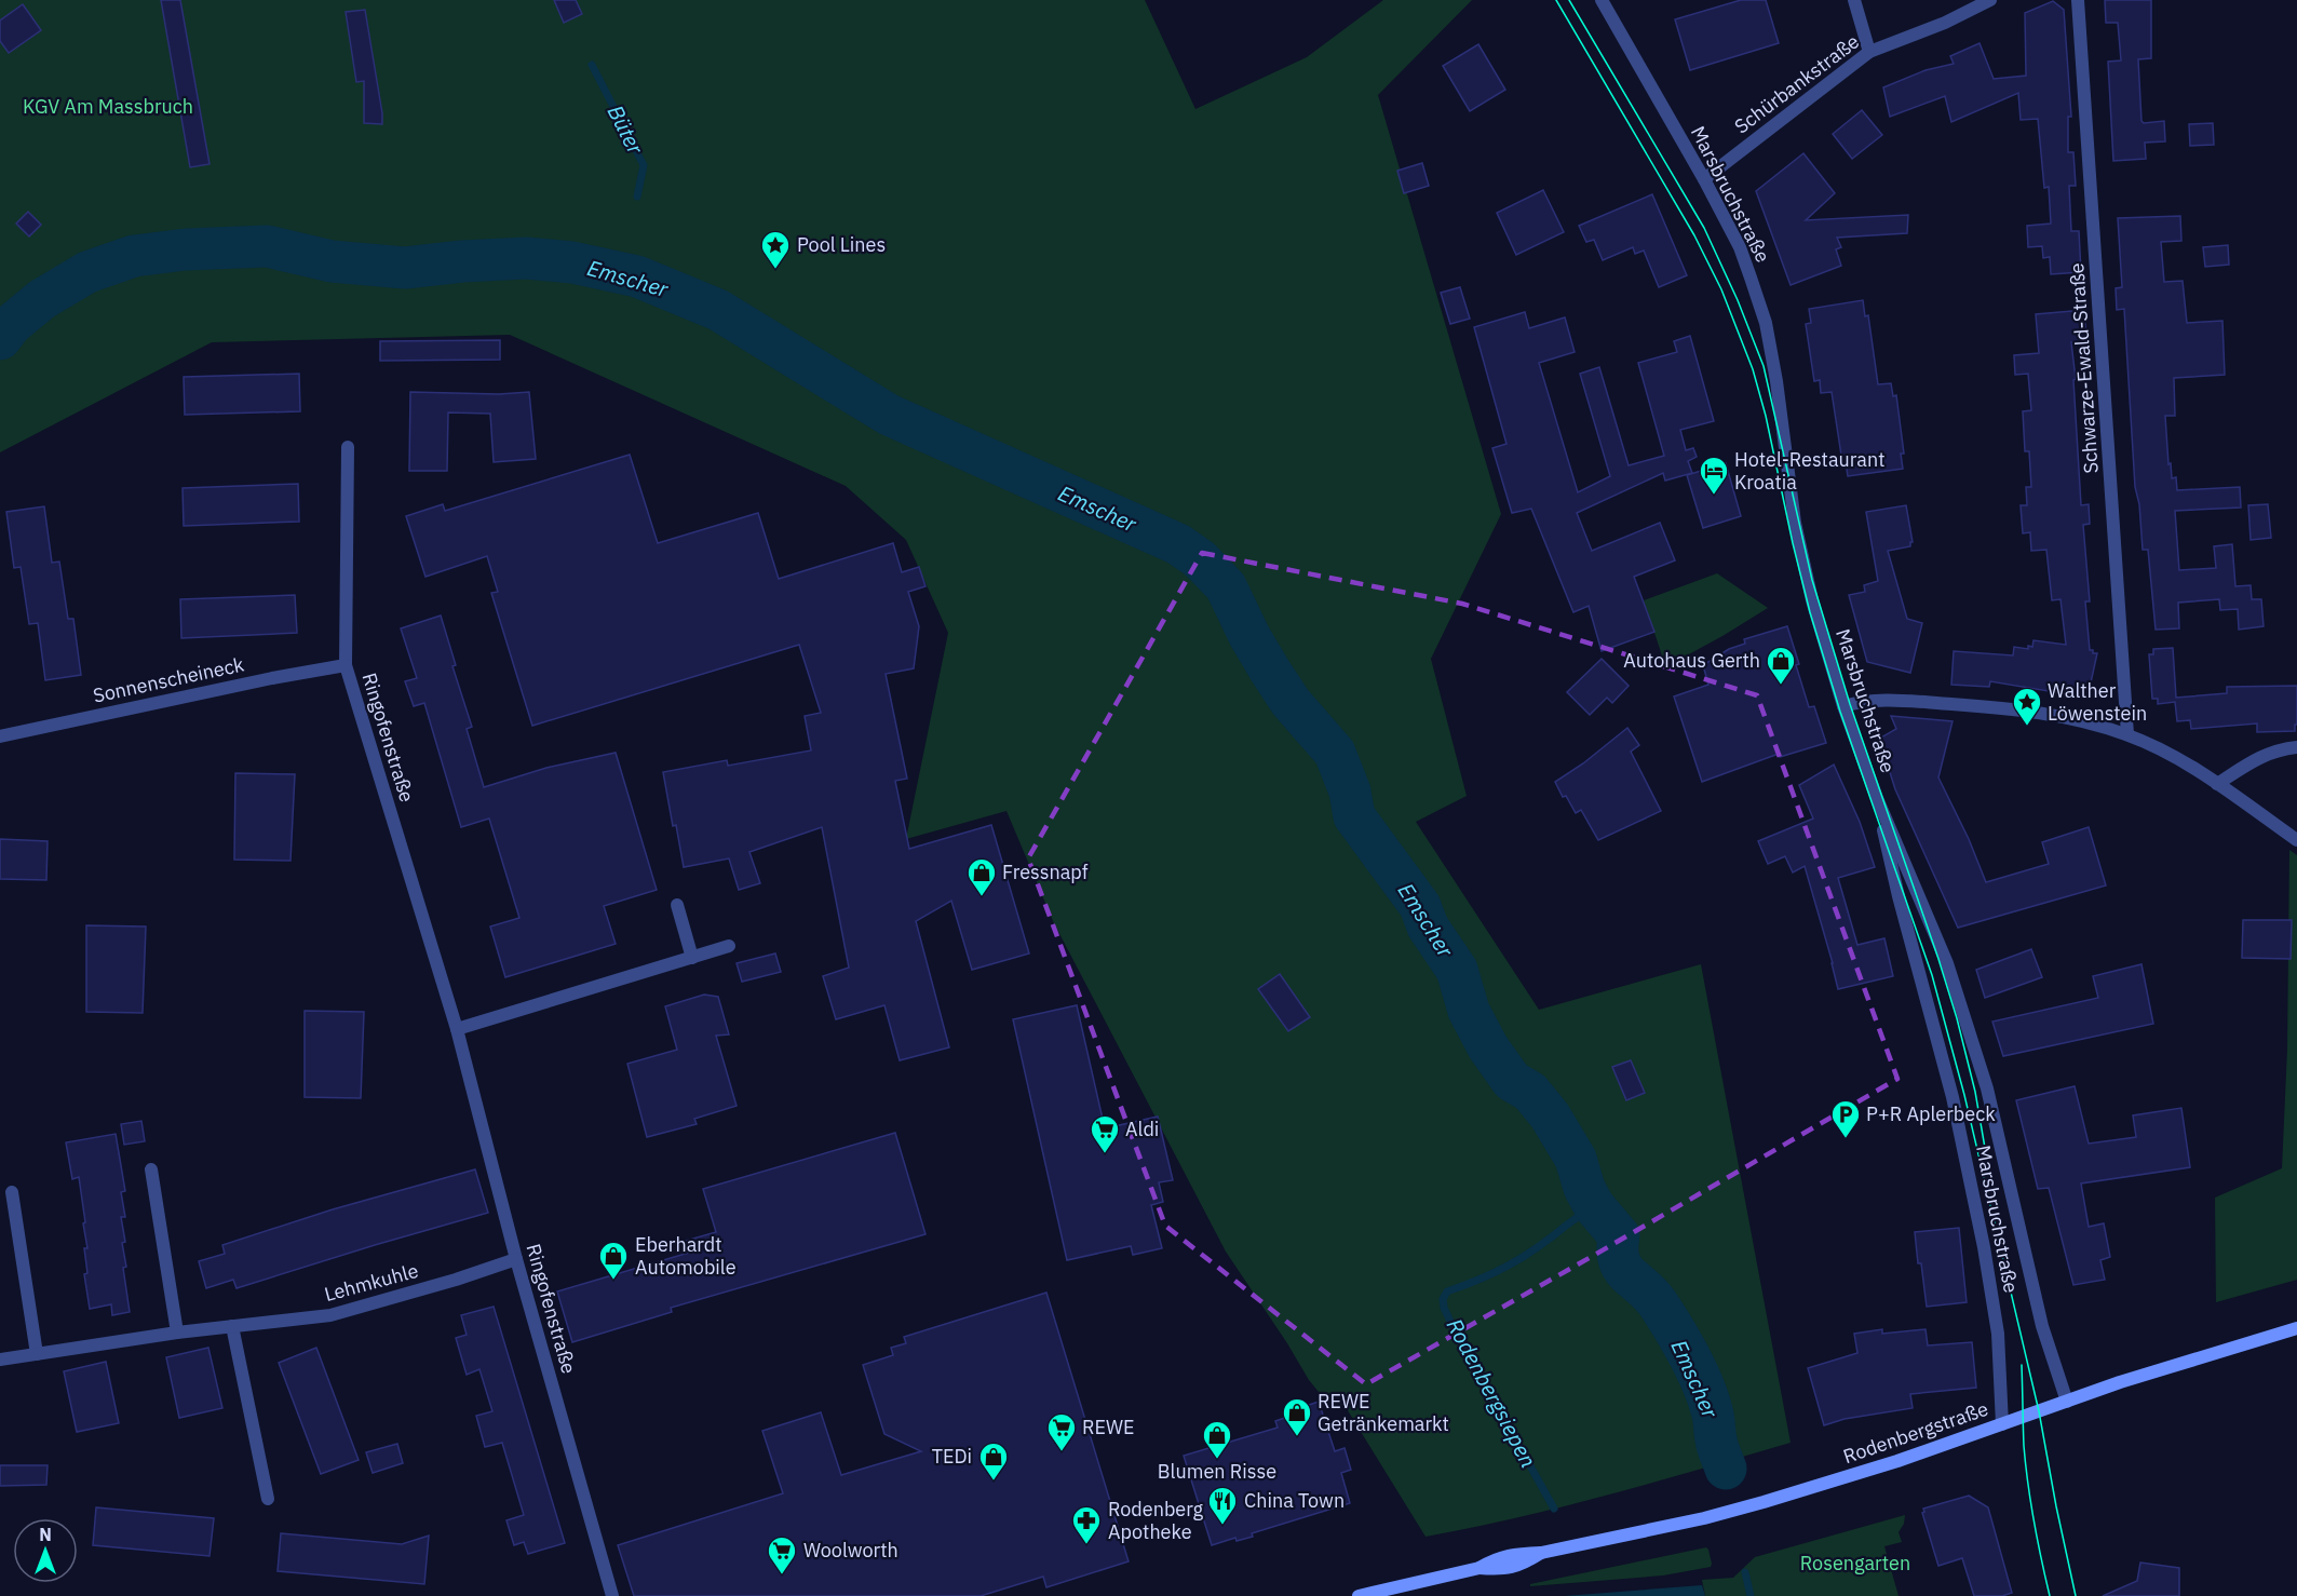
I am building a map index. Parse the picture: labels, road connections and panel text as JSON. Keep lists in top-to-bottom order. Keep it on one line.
{"streets":{"main road":["Rodenbergstraße"],"street":["Schürbankstraße","Marsbruchstraße","Schwarze-Ewald-Straße","Sonnenscheineck","Ringofenstraße","Lehmkuhle"]},"crossings":[["Schürbankstraße","Marsbruchstraße"],["Marsbruchstraße","Rodenbergstraße"],["Sonnenscheineck","Ringofenstraße"],["Ringofenstraße","Lehmkuhle"]],"water":["Büter","Emscher","Rodenbergsiepen"],"parks":["KGV Am Massbruch","Rosengarten"],"places":{"place":["Pool Lines","Walther Löwenstein"],"hotel":["Hotel-Restaurant Kroatia"],"shop":["Autohaus Gerth","Fressnapf","Eberhardt Automobile","REWE Getränkemarkt","Blumen Risse","TEDi"],"parking":["P+R Aplerbeck"],"supermarket":["Aldi","REWE","Woolworth"],"restaurant":["China Town"],"pharmacy":["Rodenberg Apotheke"]},"north":"top"}
